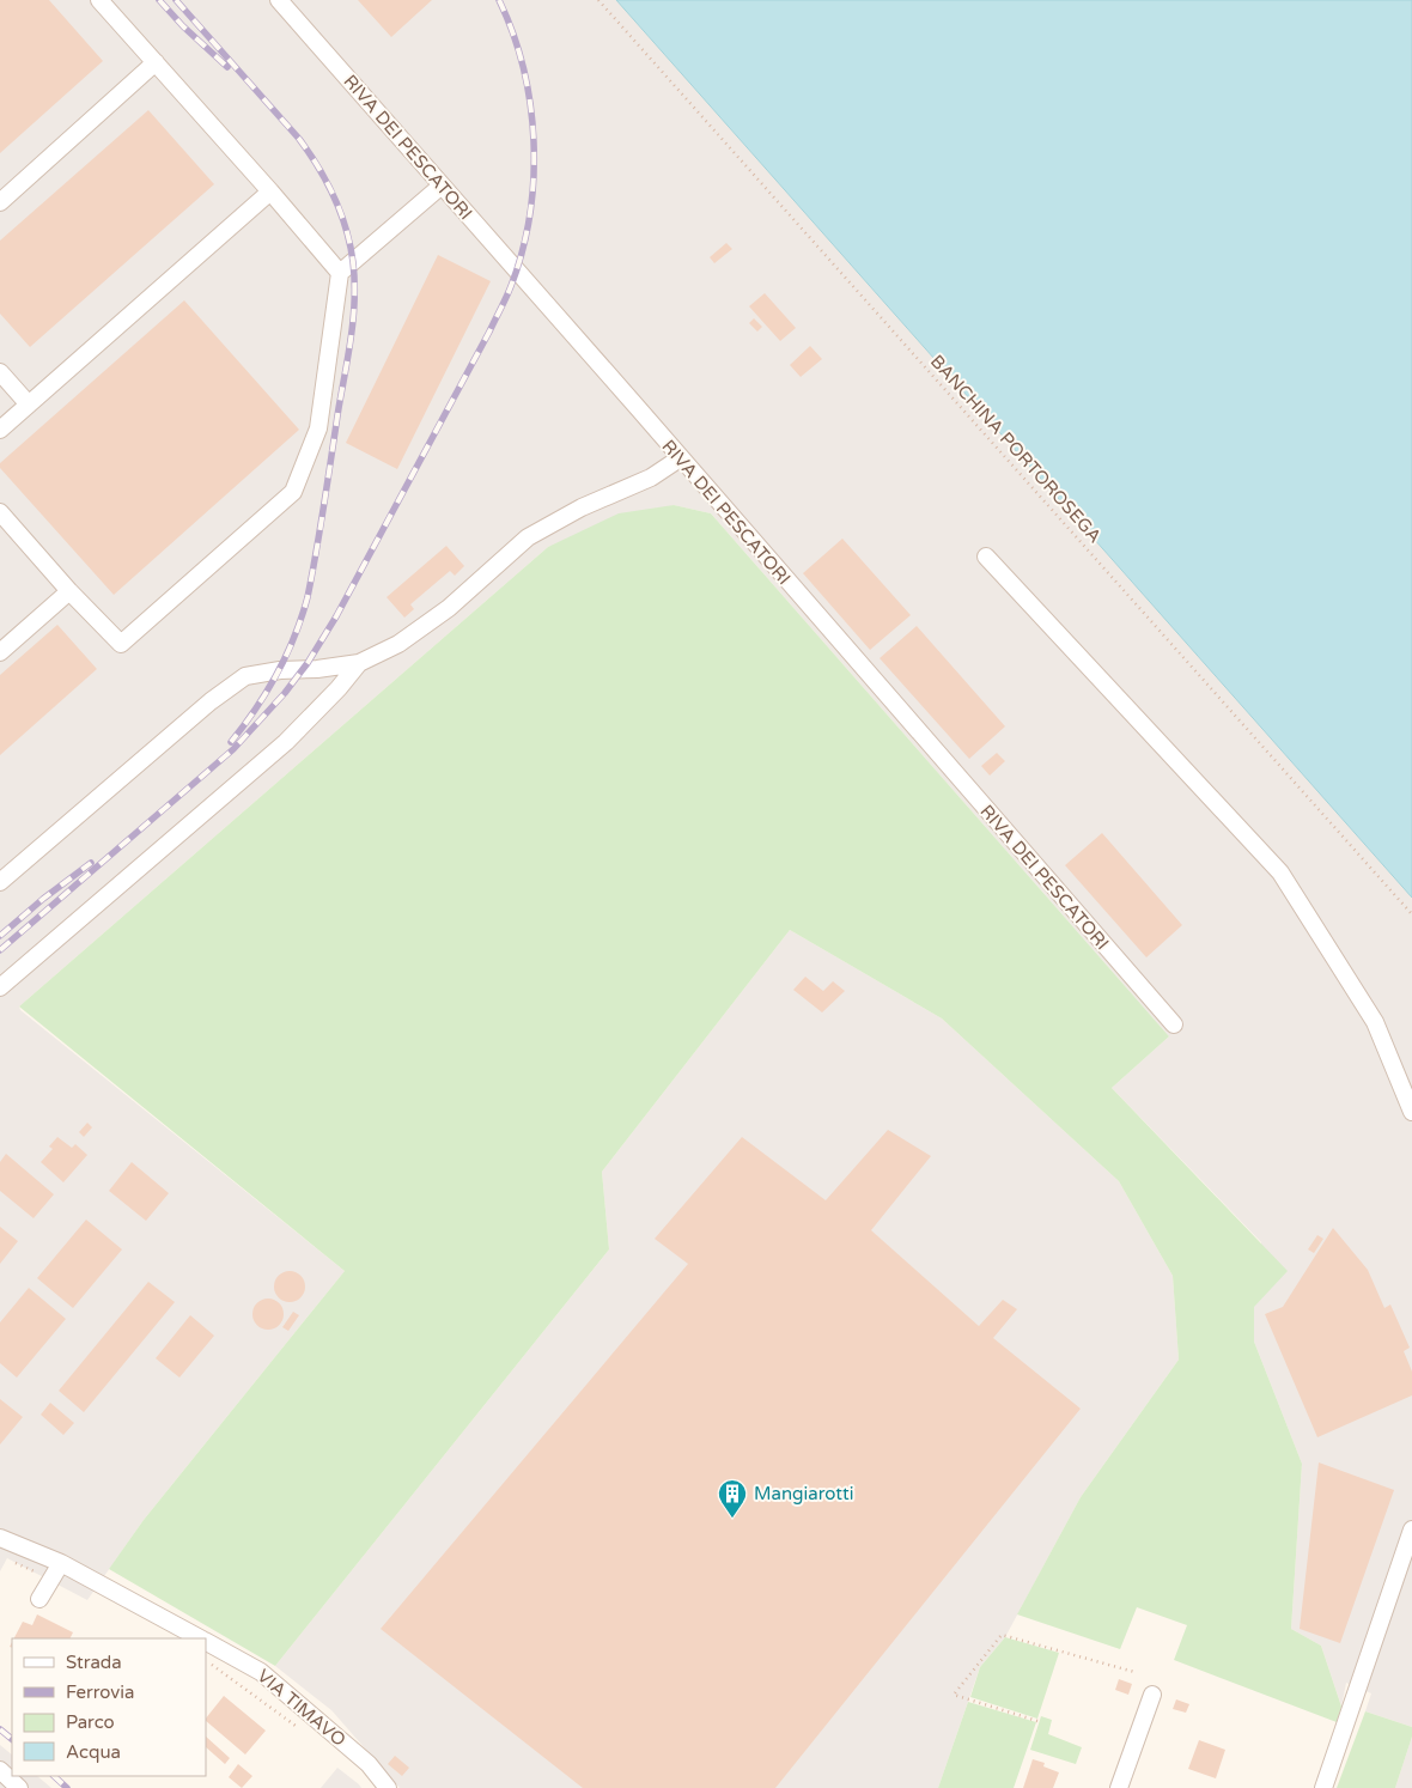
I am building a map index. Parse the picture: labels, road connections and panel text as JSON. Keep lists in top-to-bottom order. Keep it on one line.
{"streets":{"street":["RIVA DEI PESCATORI","VIA TIMAVO"],"path":["BANCHINA PORTOROSEGA"]},"places":{"building":["Mangiarotti"]},"legend":["Strada","Ferrovia","Parco","Acqua"]}
